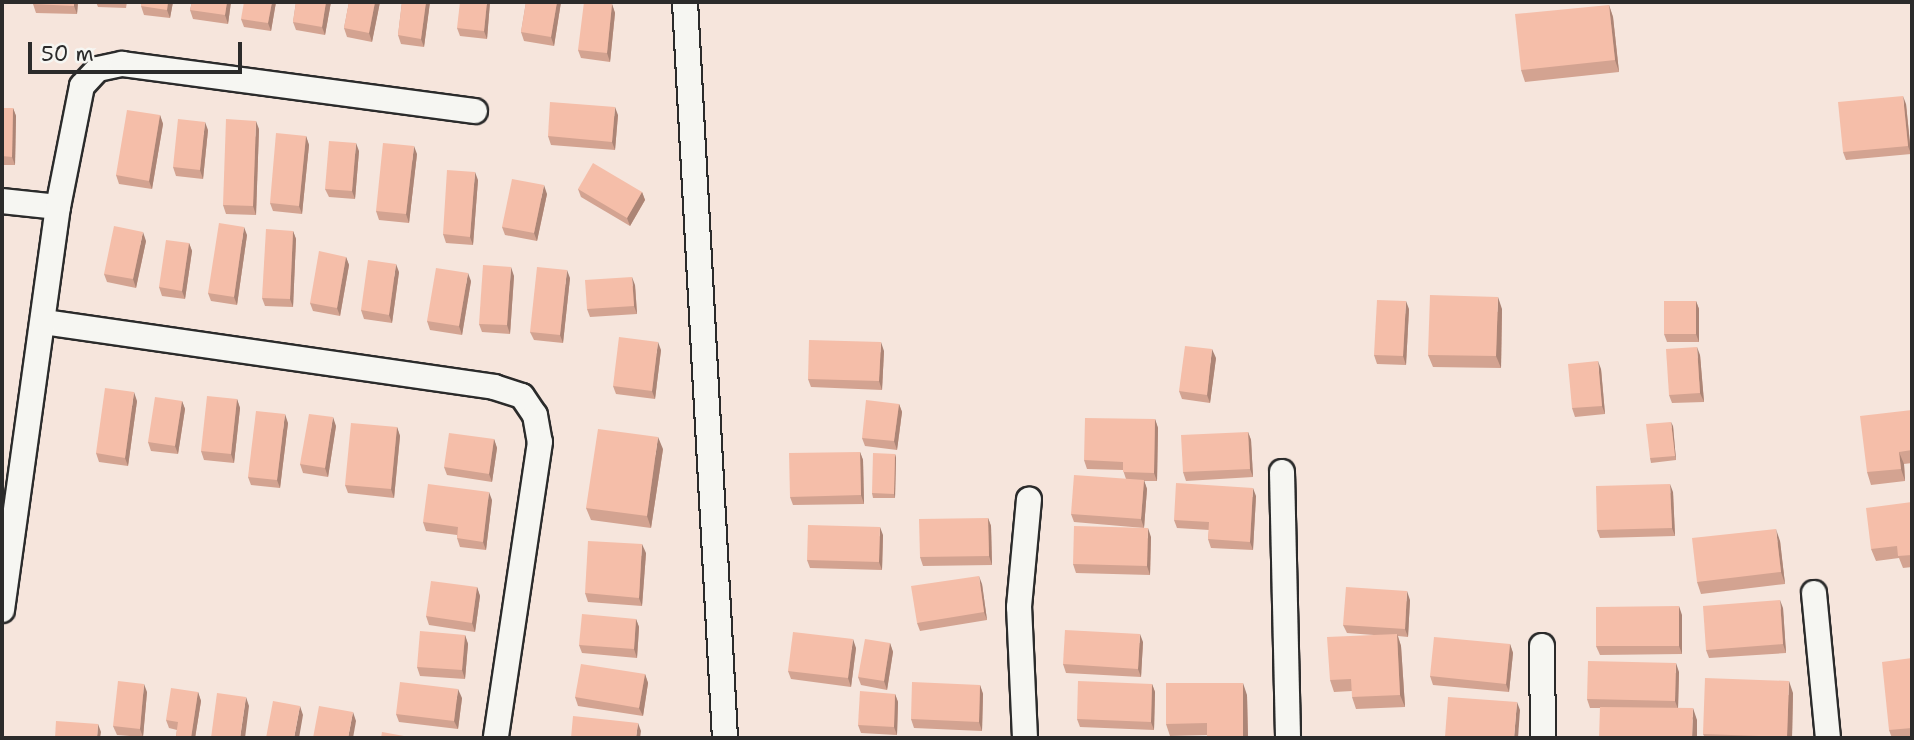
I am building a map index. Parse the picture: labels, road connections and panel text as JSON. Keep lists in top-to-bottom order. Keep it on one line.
{"scale_bar":"50 m"}
